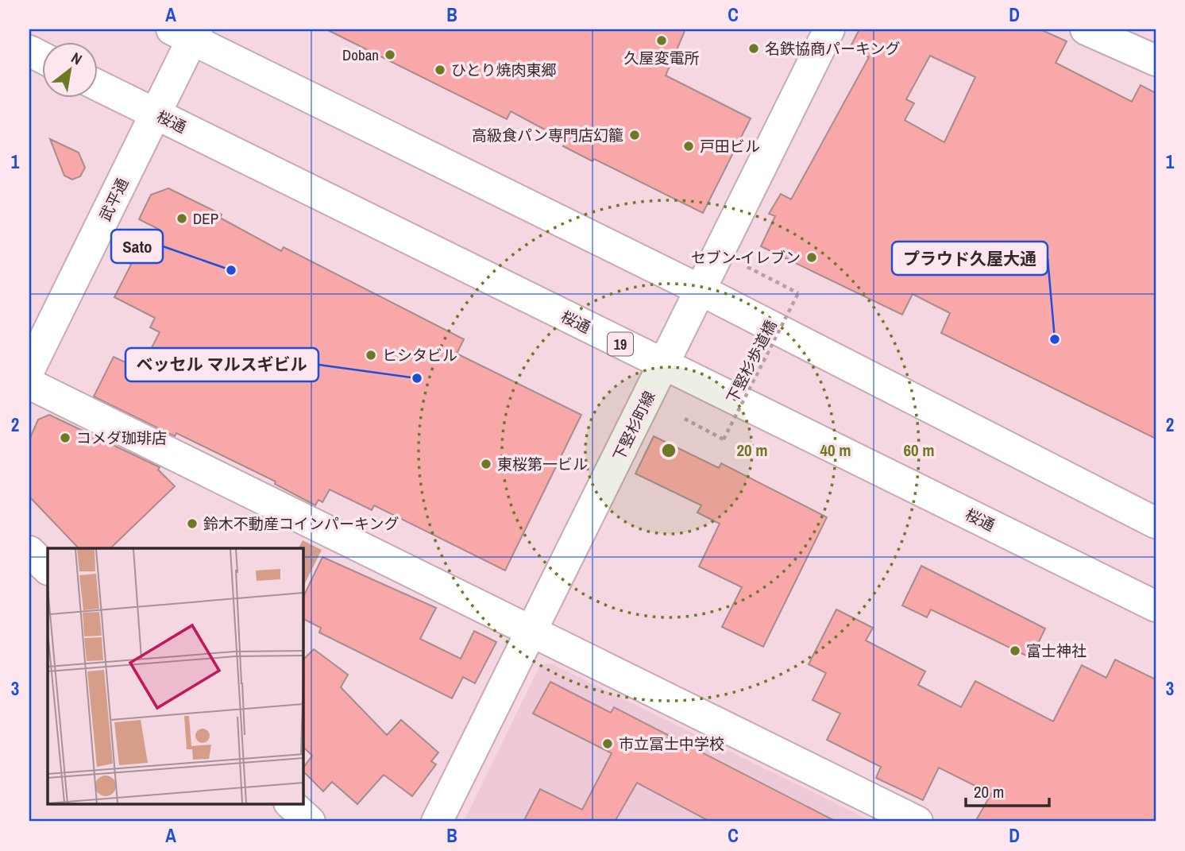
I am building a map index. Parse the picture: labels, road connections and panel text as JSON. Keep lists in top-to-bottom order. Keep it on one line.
{"streets":{"main road":["桜通","武平通","19","下竪杉町線"],"path":["下竪杉歩道橋"]},"crossings":[["桜通","武平通"],["桜通","下竪杉町線"]],"places":["久屋変電所","名鉄協商パーキング","Doban","ひとり焼肉東郷","高級食パン専門店幻籠","戸田ビル","DEP","セブン-イレブン","Sato","プラウド久屋大通","ヒシタビル","ベッセル マルスギビル","コメダ珈琲店","東桜第一ビル","鈴木不動産コインパーキング","富士神社","市立冨士中学校"],"scale_bar":"20 m","north":"top right","grid":{"columns":["A","B","C","D"],"rows":["1","2","3"]},"rings":["20 m","40 m","60 m"]}
